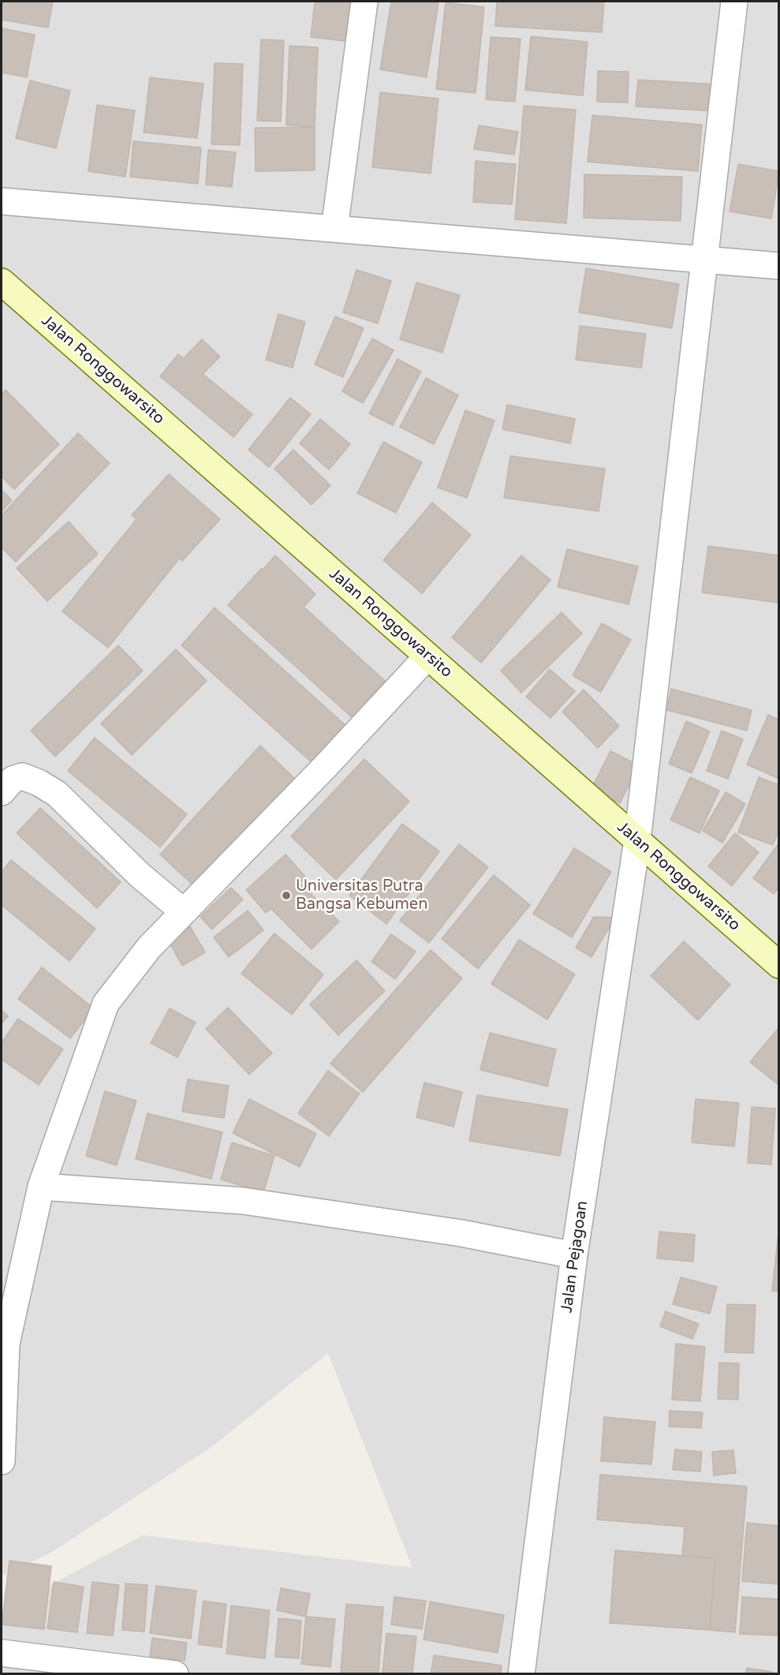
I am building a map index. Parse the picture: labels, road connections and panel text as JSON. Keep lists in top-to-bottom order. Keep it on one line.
{"streets":{"main road":["Jalan Ronggowarsito"],"street":["Jalan Pejagoan"]},"crossings":[["Jalan Ronggowarsito","Jalan Pejagoan"]],"places":["Universitas Putra Bangsa Kebumen"]}
